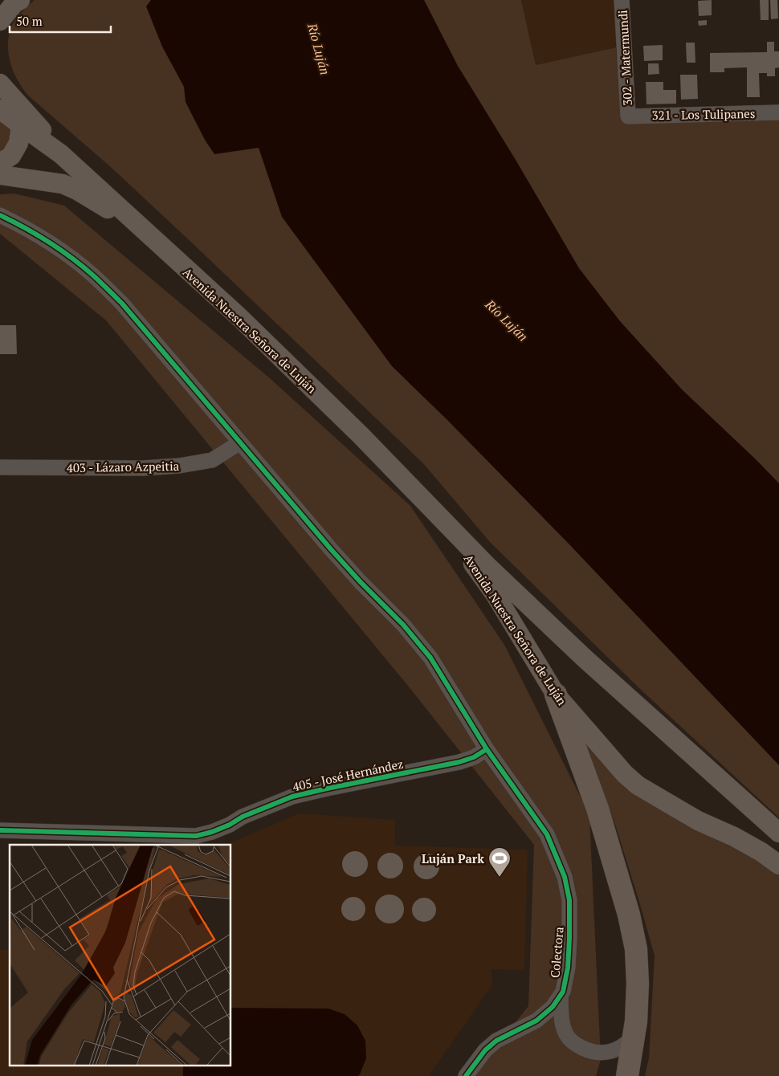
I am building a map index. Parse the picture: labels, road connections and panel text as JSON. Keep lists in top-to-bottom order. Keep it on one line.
{"streets":{"main road":["Avenida Nuestra Señora de Luján"],"street":["302 - Matermundi","321 - Los Tulipanes","403 - Lázaro Azpeitia","405 - José Hernández","Colectora"]},"crossings":[["302 - Matermundi","321 - Los Tulipanes"],["403 - Lázaro Azpeitia","Colectora"],["405 - José Hernández","Colectora"]],"water":["Río Luján"],"places":{"sports":["Luján Park"]},"scale_bar":"50 m"}
